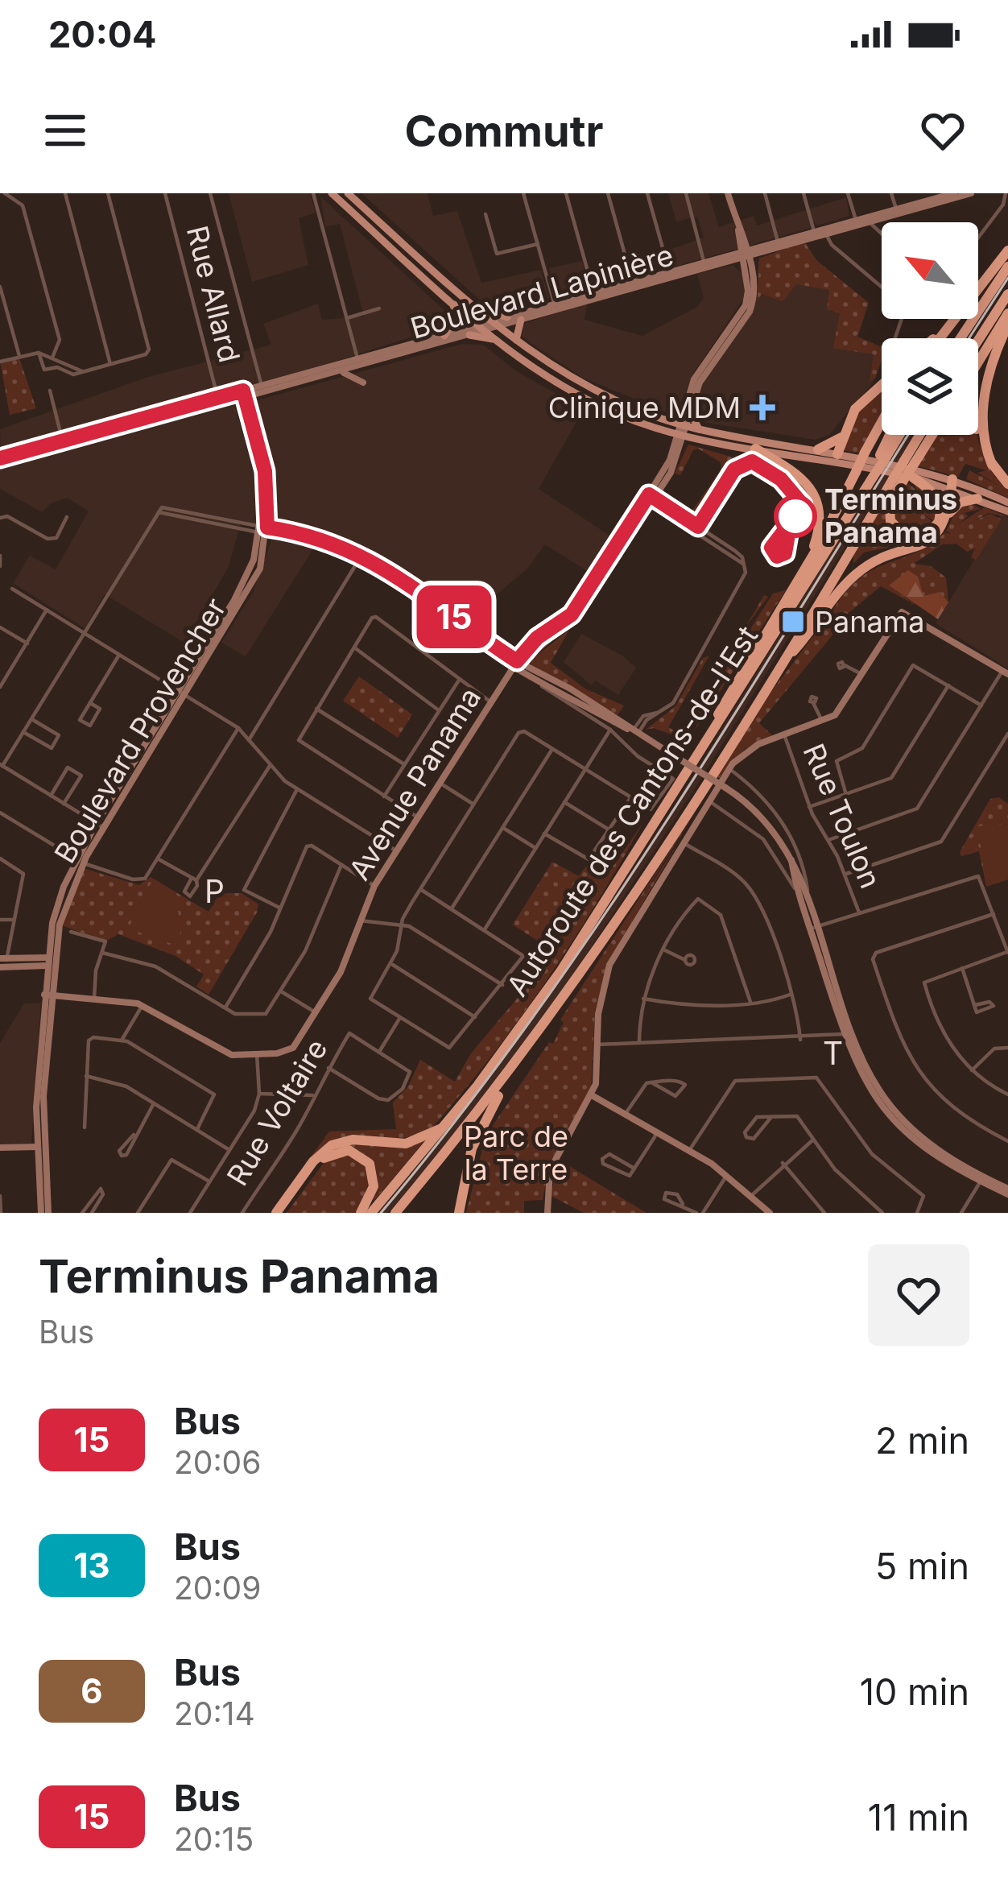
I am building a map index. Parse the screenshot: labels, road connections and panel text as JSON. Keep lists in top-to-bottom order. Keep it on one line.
{"streets":{"highway":["Autoroute des Cantons-de-l'Est"],"street":["Boulevard Lapinière","Rue Allard","Boulevard Provencher","Avenue Panama","Rue Toulon","Rue Voltaire"]},"crossings":[["Boulevard Lapinière","Rue Allard"],["Boulevard Lapinière","Boulevard Provencher"]],"districts":["P","T"],"parks":["Parc de la Terre"],"places":{"health":["Clinique MDM"],"other":["Terminus Panama"],"transit":["Panama"]},"lines":["bus line 15"],"north":"top left","page":{"status":"20:04","header":"Commutr","on_map":"15","heading":["Terminus Panama","Bus"],"list":[{"mark":"15","name":"Bus","note":"20:06","value":"2 min"},{"mark":"13","name":"Bus","note":"20:09","value":"5 min"},{"mark":"6","name":"Bus","note":"20:14","value":"10 min"},{"mark":"15","name":"Bus","note":"20:15","value":"11 min"}]}}
